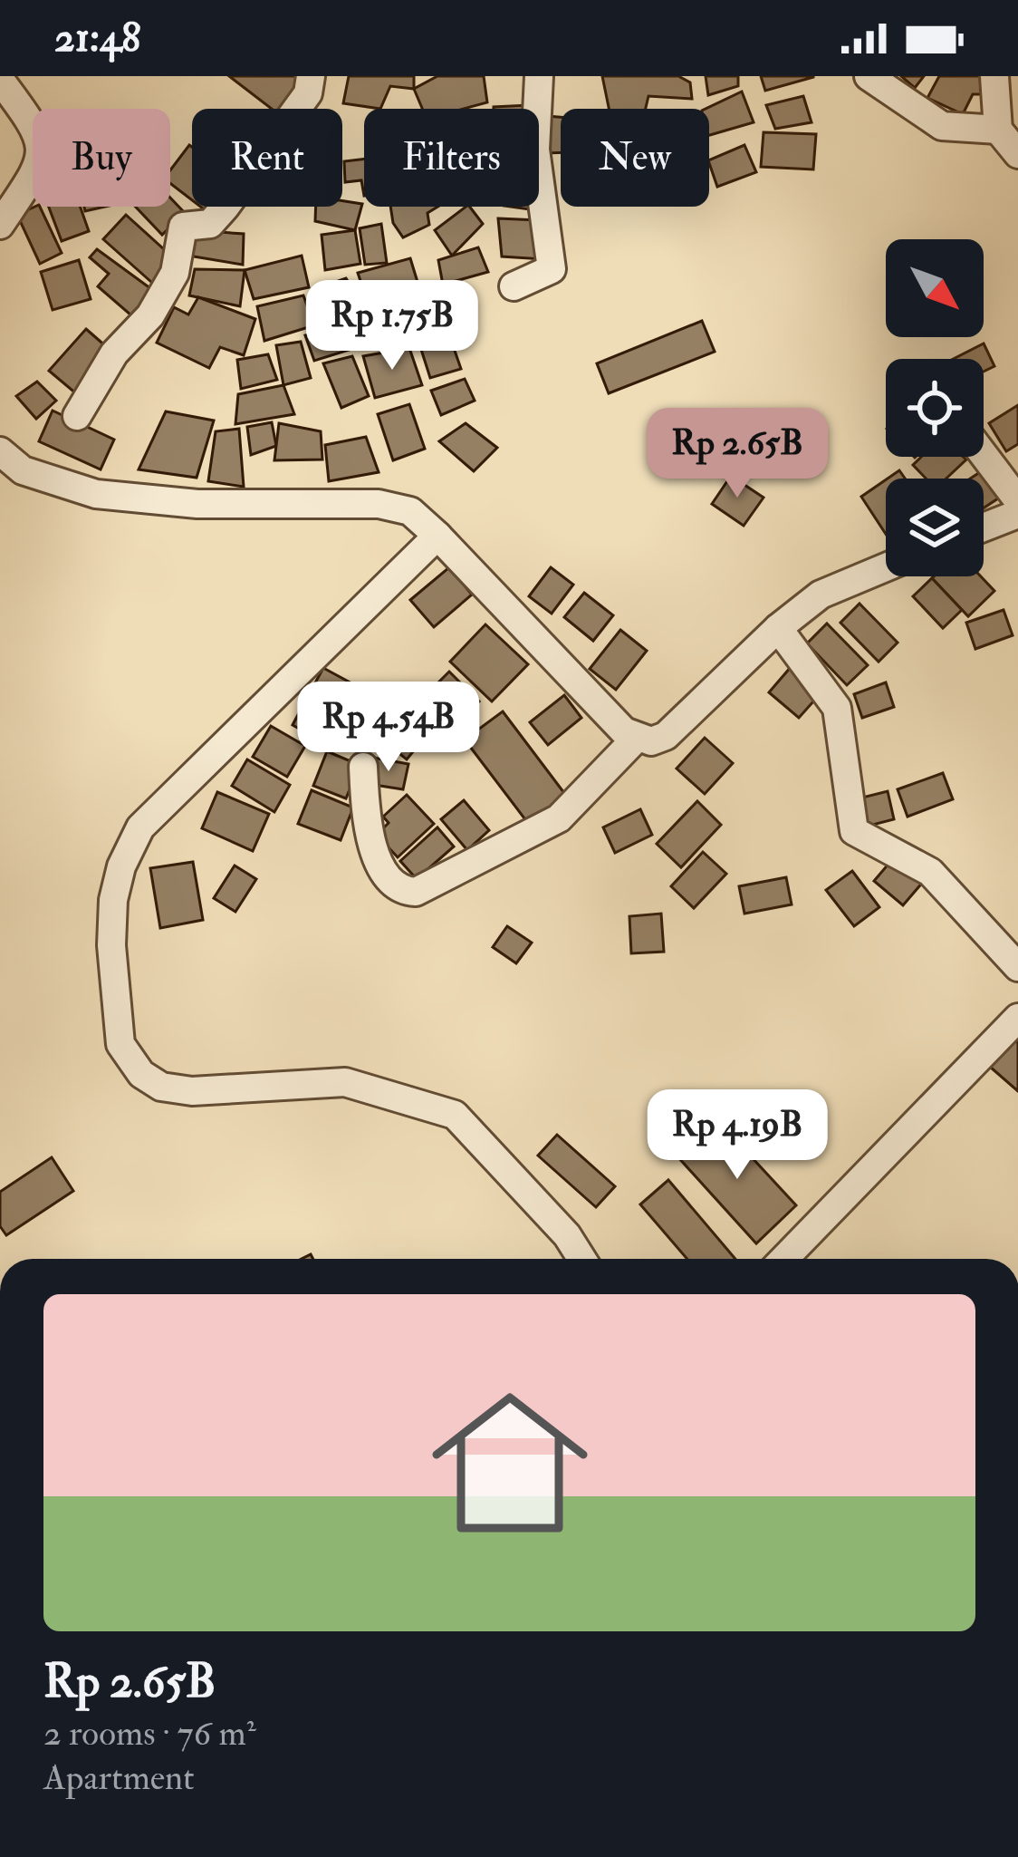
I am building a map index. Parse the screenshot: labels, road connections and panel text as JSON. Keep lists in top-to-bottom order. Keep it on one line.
{"north":"bottom right","page":{"status":"21:48","chip":["Buy","Rent","Filters","New"],"price":["Rp 1.75B","Rp 2.65B","Rp 4.54B","Rp 4.19B"],"list":[{"name":"Rp 2.65B","note":"2 rooms · 76 m² · Apartment"}]}}
